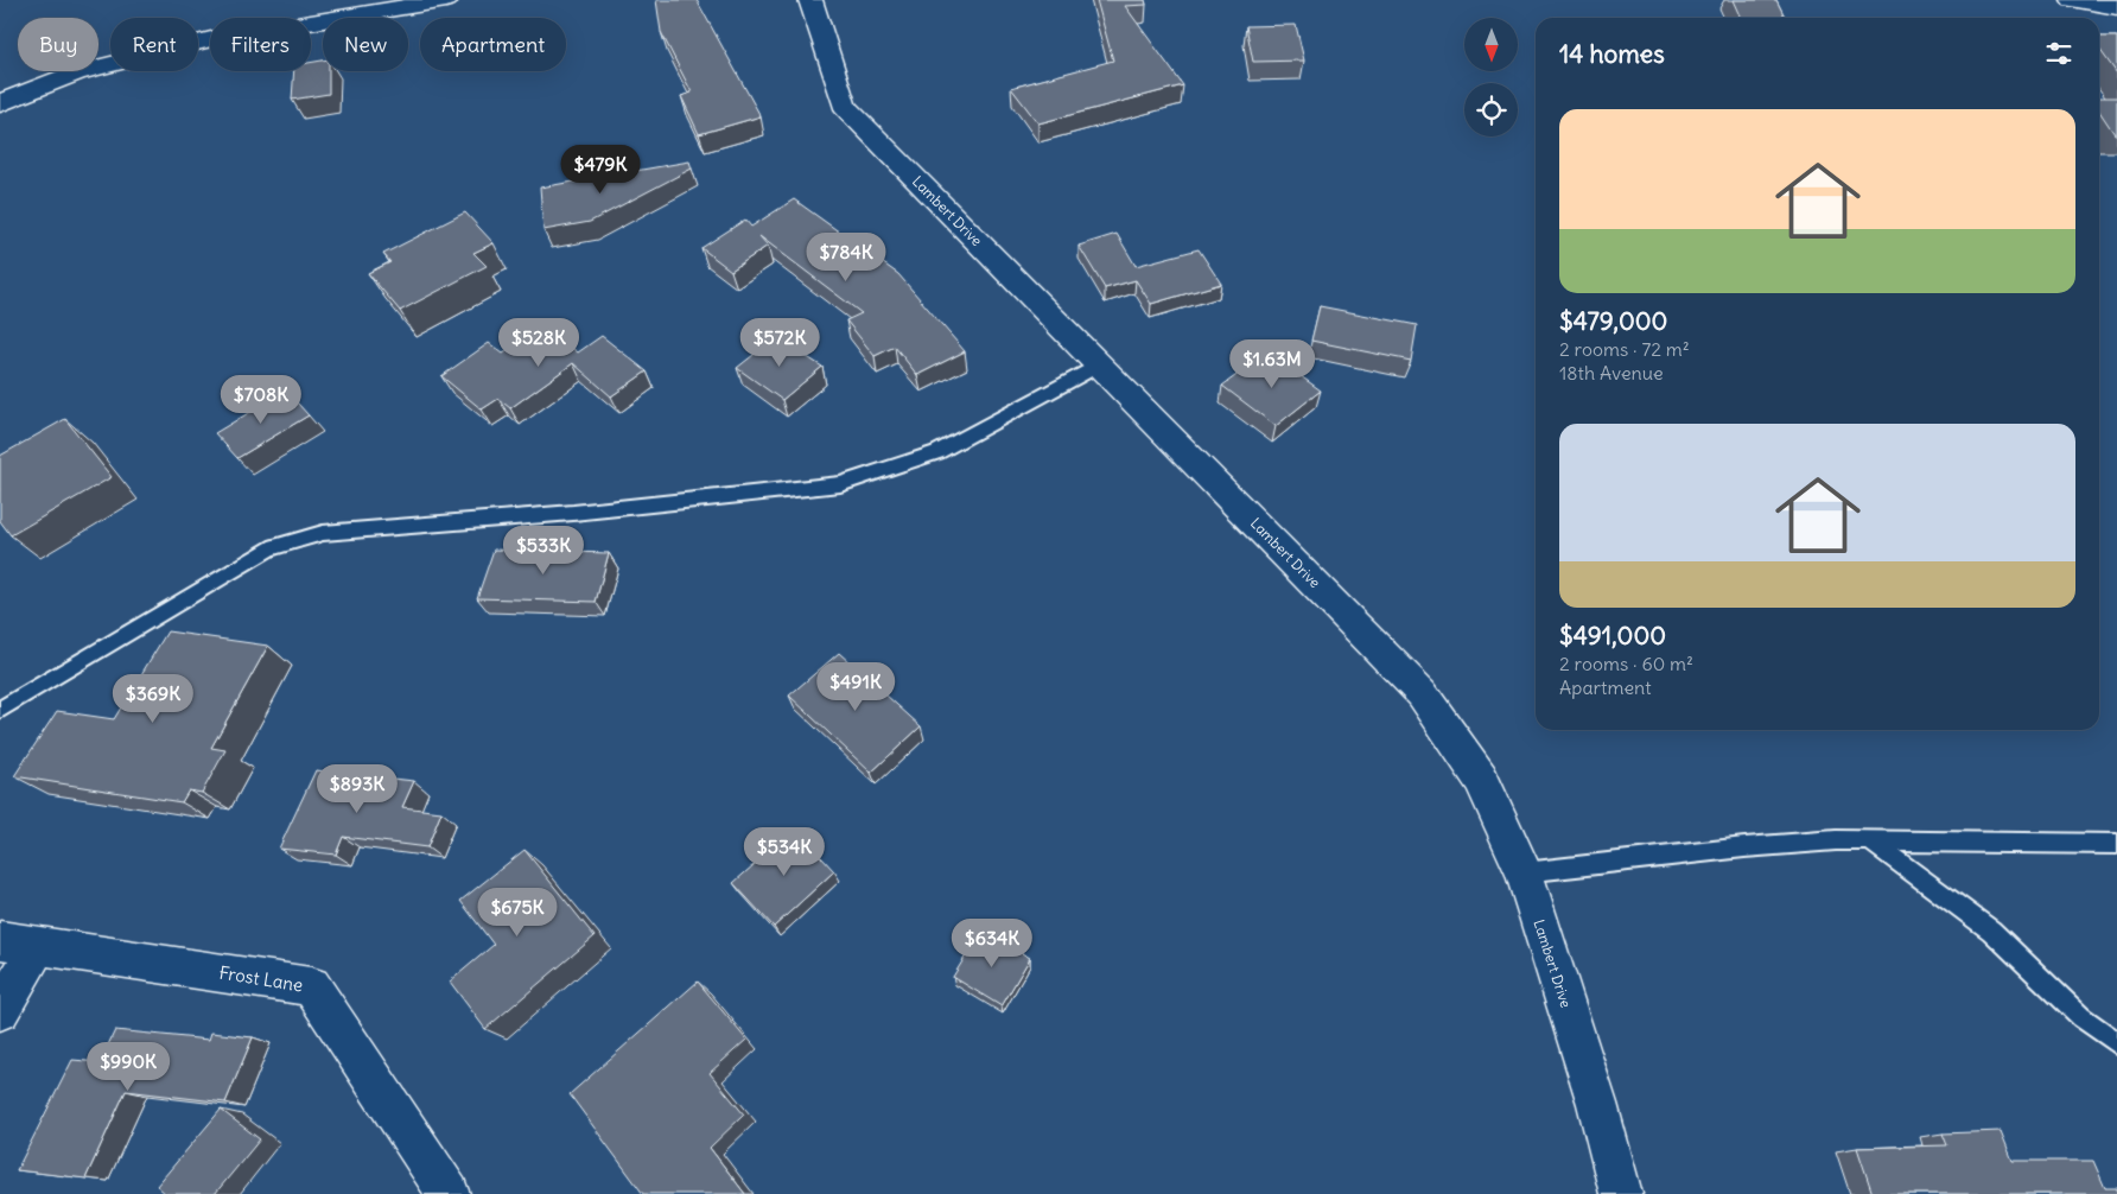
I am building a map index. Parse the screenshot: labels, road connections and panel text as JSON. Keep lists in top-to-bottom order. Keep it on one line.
{"streets":{"street":["Lambert Drive","Frost Lane"]},"north":"bottom","page":{"chip":["Buy","Rent","Filters","New","Apartment"],"heading":"14 homes","list":[{"name":"$479,000","note":"2 rooms · 72 m² · 18th Avenue"},{"name":"$491,000","note":"2 rooms · 60 m² · Apartment"}],"price":["$479K","$784K","$528K","$572K","$1.63M","$708K","$533K","$491K","$369K","$893K","$534K","$675K","$634K","$990K"]}}
